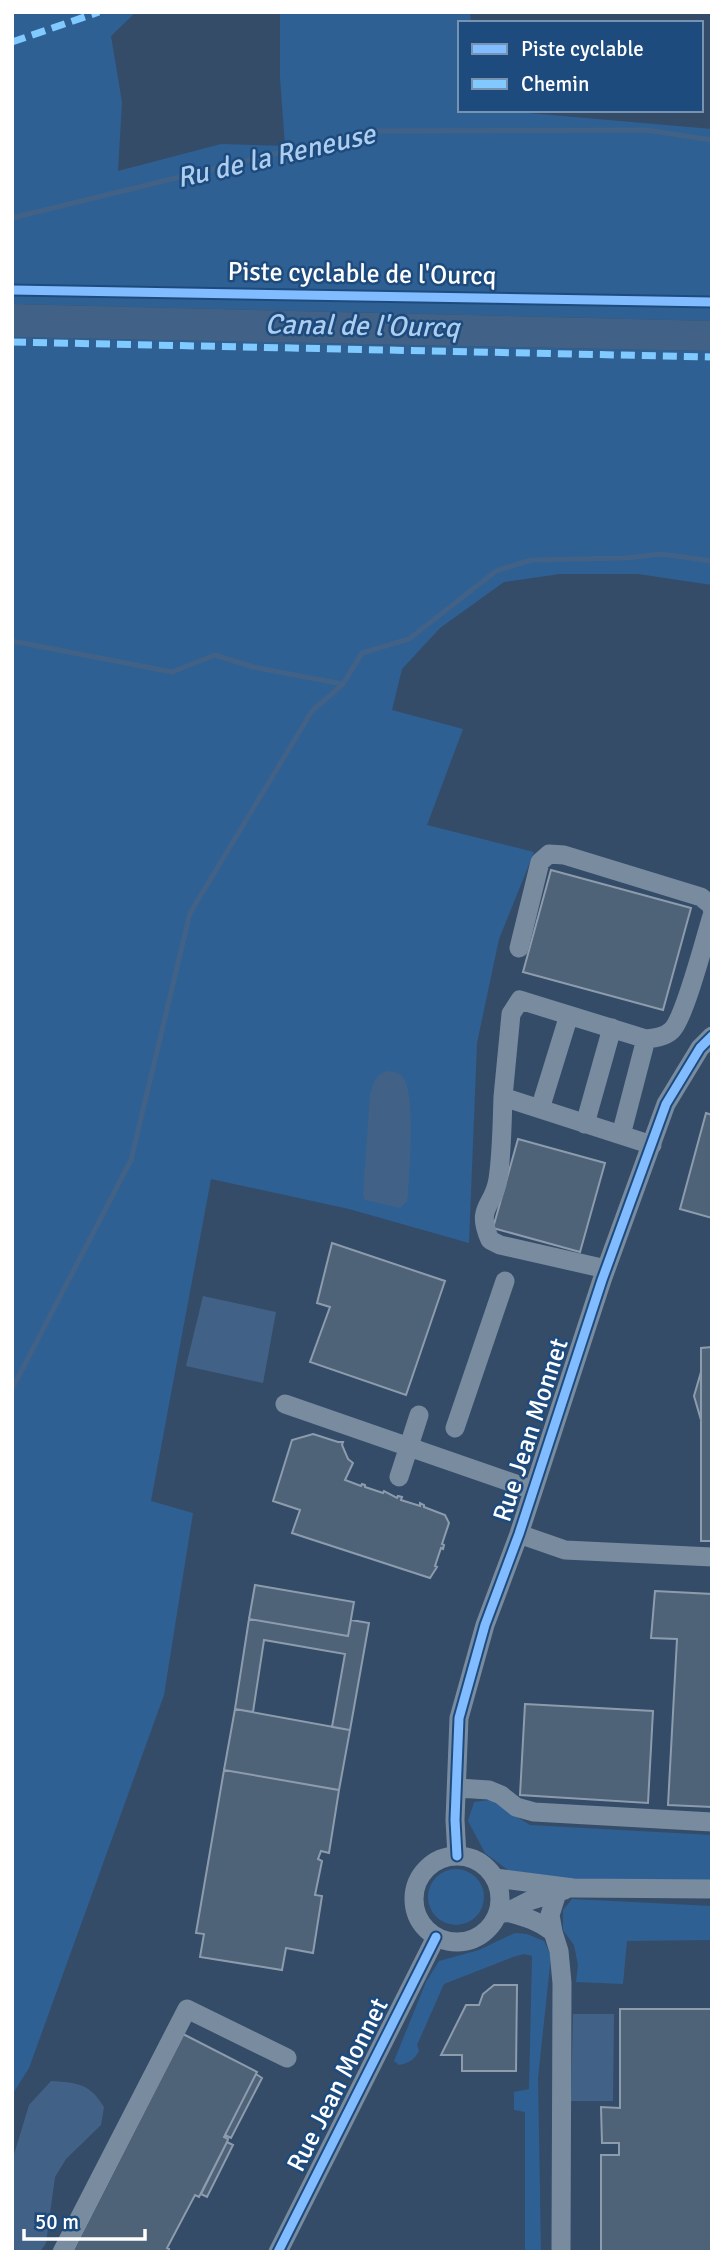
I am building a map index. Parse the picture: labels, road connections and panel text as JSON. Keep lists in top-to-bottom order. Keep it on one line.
{"streets":{"street":["Rue Jean Monnet"],"cycle path":["Piste cyclable de l'Ourcq"]},"water":["Ru de la Reneuse","Canal de l'Ourcq"],"legend":["Piste cyclable","Chemin"],"scale_bar":"50 m"}
